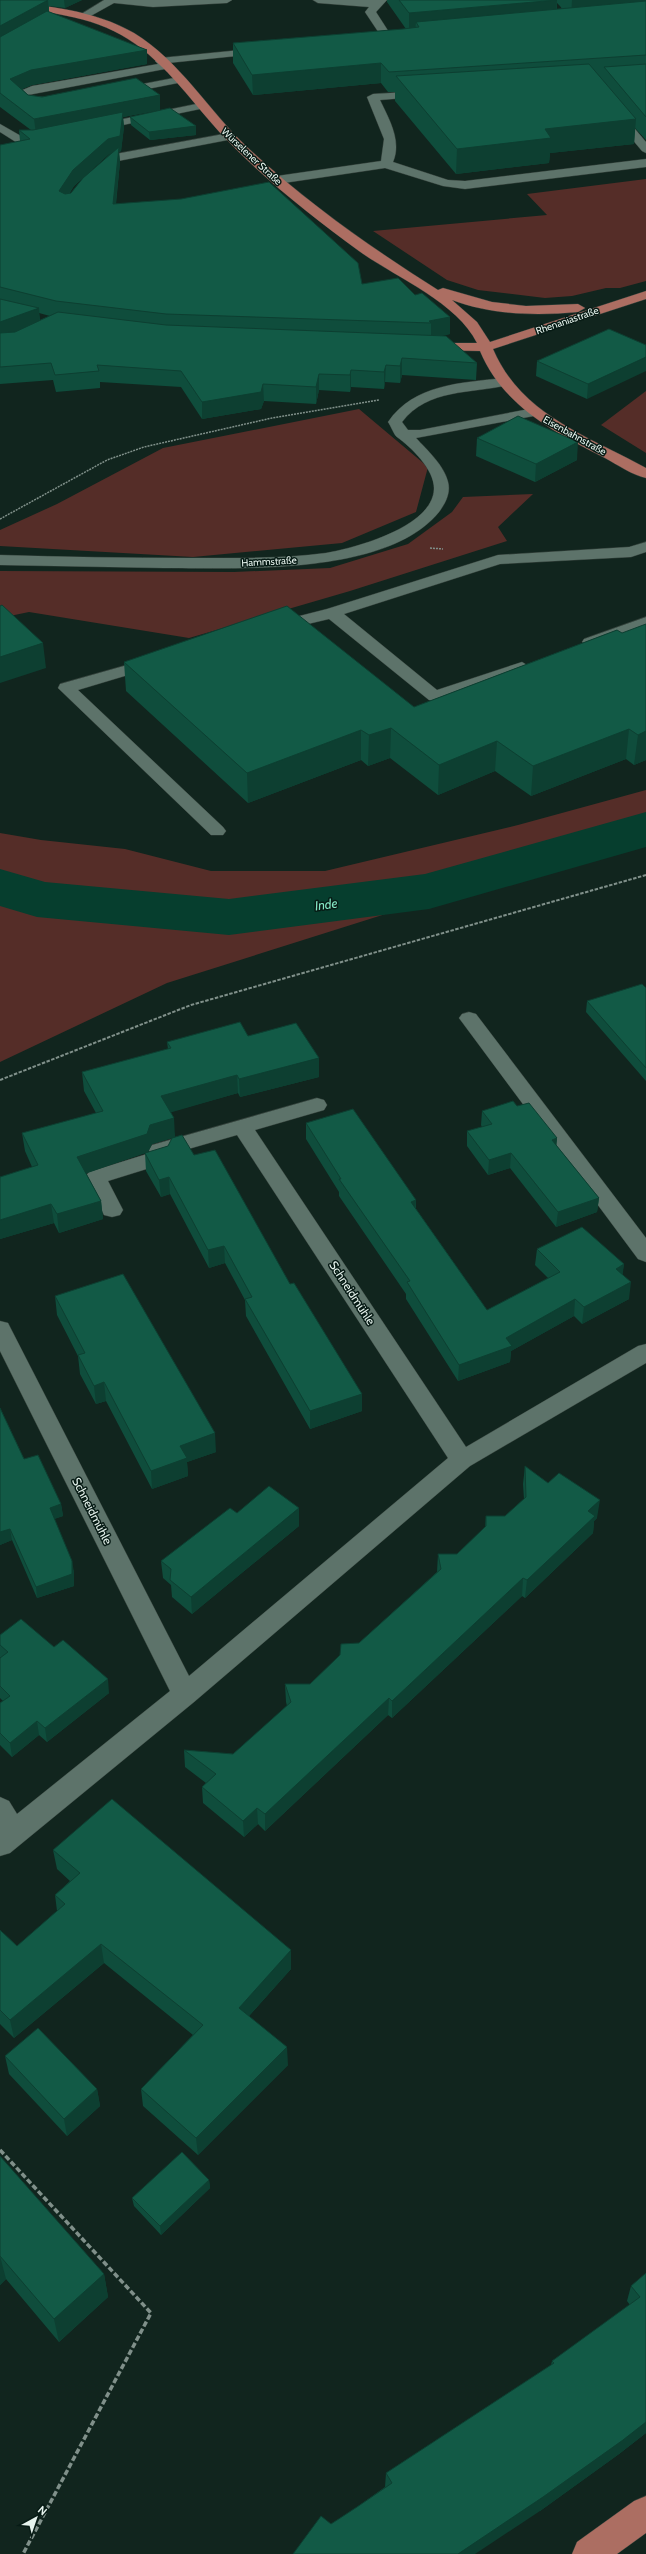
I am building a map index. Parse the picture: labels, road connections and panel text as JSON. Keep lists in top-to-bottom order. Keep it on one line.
{"streets":{"main road":["Würselener Straße","Rhenaniastraße","Eisenbahnstraße"],"street":["Hammstraße","Schneidmühle"]},"crossings":[["Würselener Straße","Rhenaniastraße"],["Würselener Straße","Eisenbahnstraße"],["Rhenaniastraße","Eisenbahnstraße"]],"water":["Inde"],"north":"top right"}
